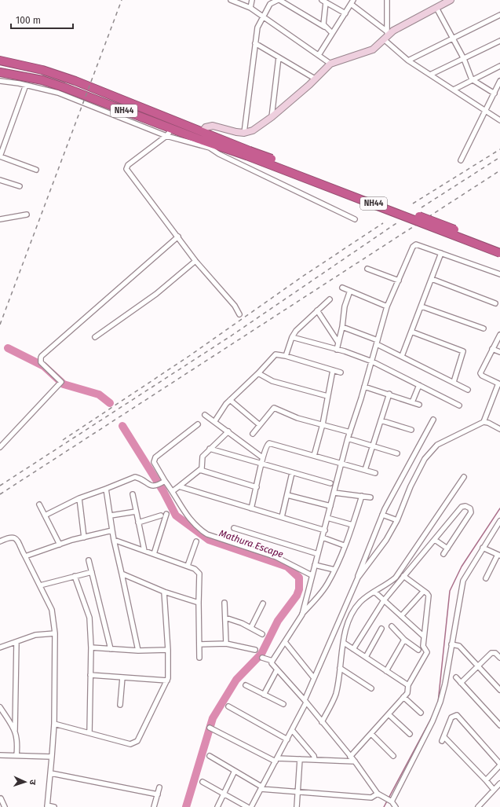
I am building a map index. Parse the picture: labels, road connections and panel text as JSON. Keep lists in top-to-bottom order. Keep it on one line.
{"streets":{"highway":["NH44"]},"water":["Mathura Escape"],"scale_bar":"100 m","north":"right"}
